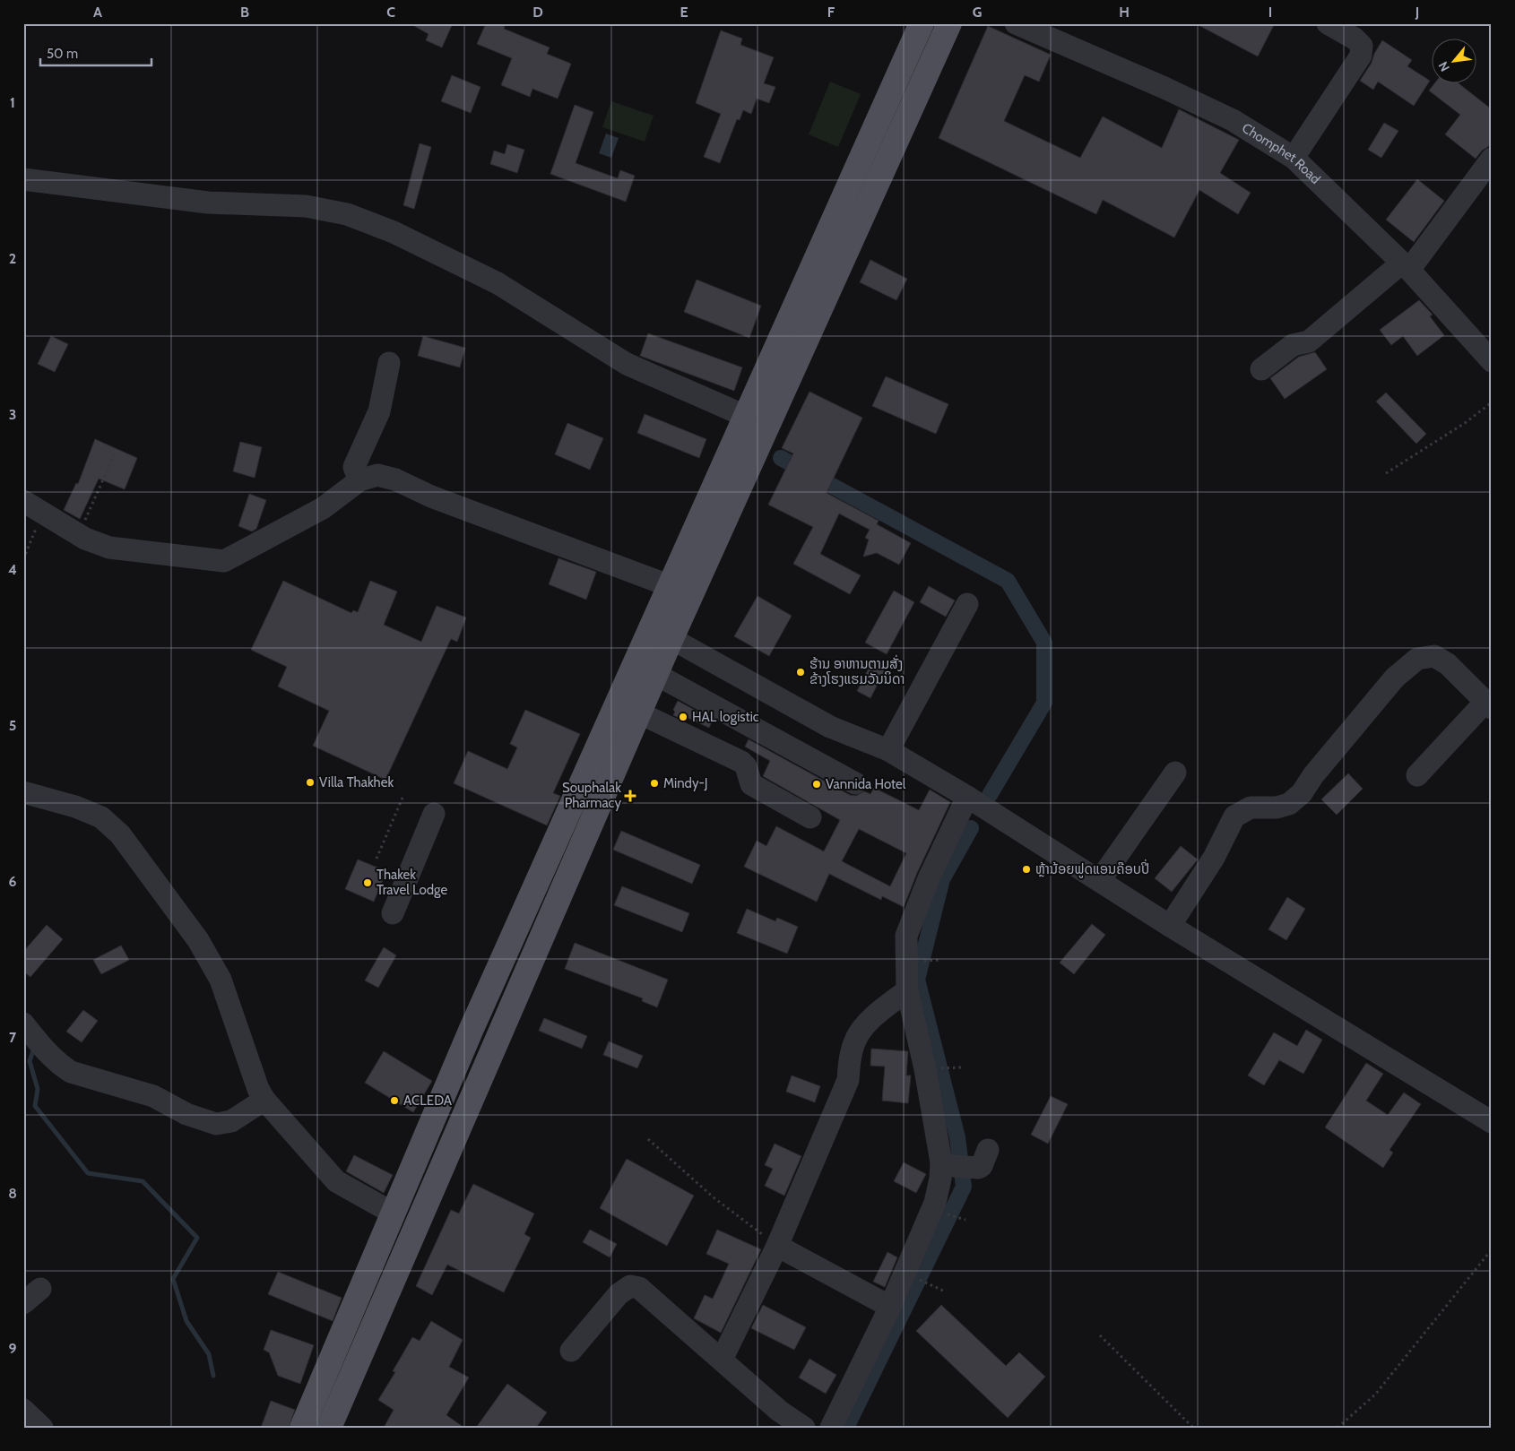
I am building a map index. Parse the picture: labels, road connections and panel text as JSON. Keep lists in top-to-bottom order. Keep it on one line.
{"streets":{"street":["Chomphet Road"]},"places":{"other":["ຮ້ານ ອາຫານຕາມສັ່ງ ຂ້າງໂຮງແຮມວັນນິດາ","HAL logistic","Villa Thakhek","Mindy-J","Vannida Hotel","ຫຼ້ານ້ອຍຟູດແອນຄ໊ອບປີ່","Thakek Travel Lodge","ACLEDA"],"health":["Souphalak Pharmacy"]},"scale_bar":"50 m","north":"bottom left","grid":{"columns":["A","B","C","D","E","F","G","H","I","J"],"rows":["1","2","3","4","5","6","7","8","9"]}}
